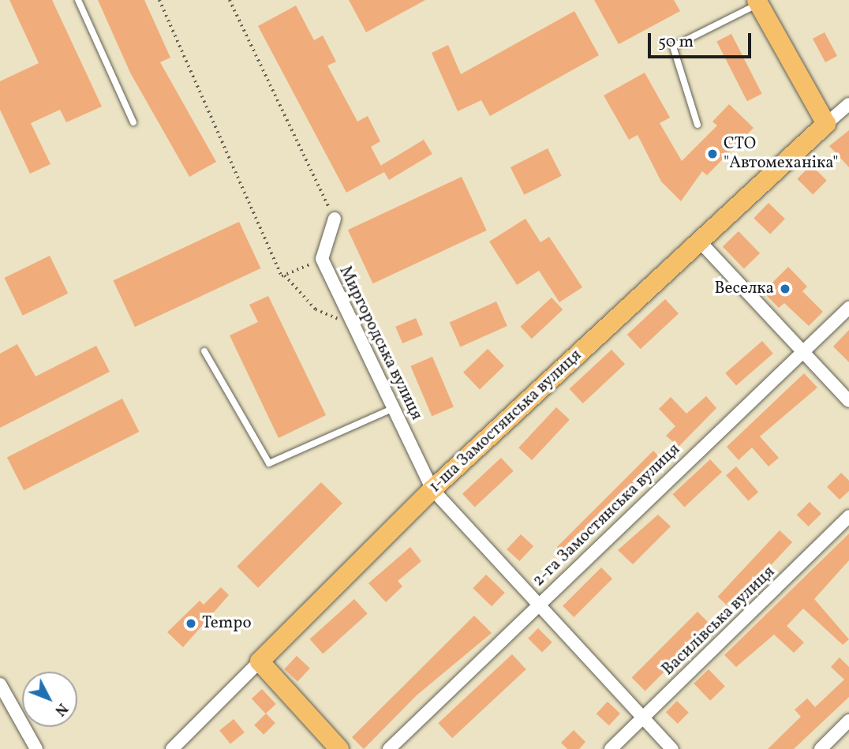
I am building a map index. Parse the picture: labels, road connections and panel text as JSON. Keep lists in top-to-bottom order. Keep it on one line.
{"streets":{"main road":["1-ша Замостянська вулиця"],"street":["Миргородська вулиця","2-га Замостянська вулиця","Василівська вулиця"]},"crossings":[["Миргородська вулиця","1-ша Замостянська вулиця"],["Миргородська вулиця","2-га Замостянська вулиця"],["Миргородська вулиця","Василівська вулиця"]],"places":["СТО \"Автомеханіка\"","Веселка","Tempo"],"scale_bar":"50 m","north":"bottom right"}
